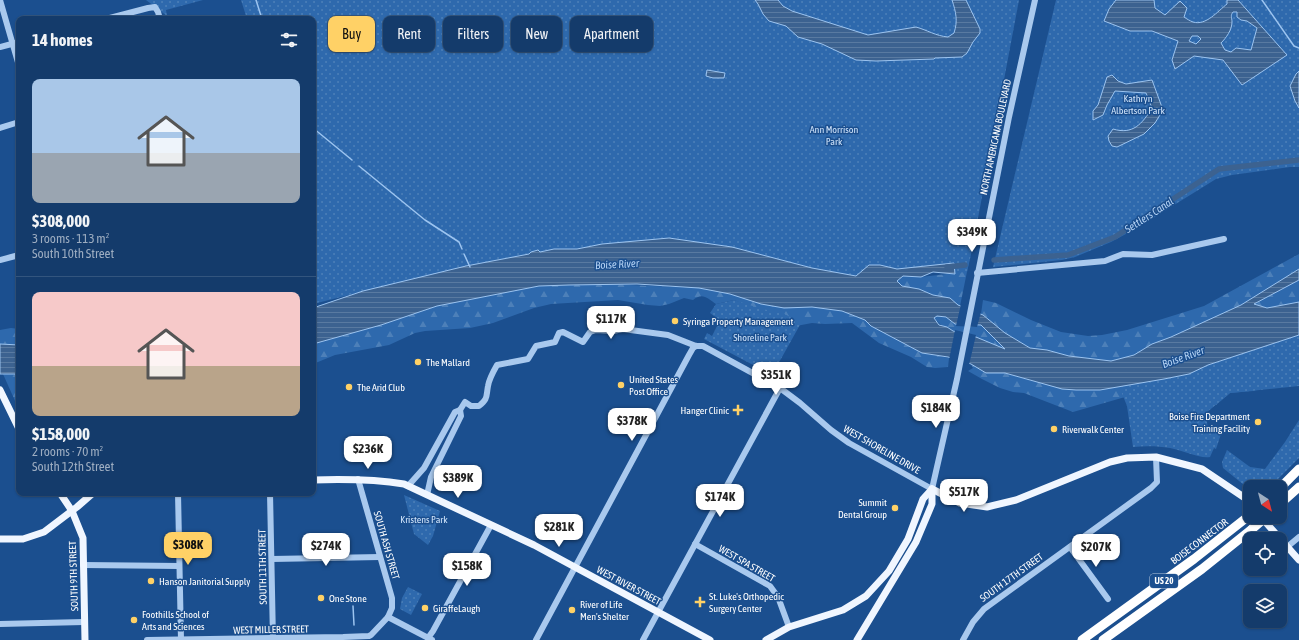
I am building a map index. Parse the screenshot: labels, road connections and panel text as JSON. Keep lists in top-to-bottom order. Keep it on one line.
{"streets":{"highway":["BOISE CONNECTOR","US 20"],"main road":["WEST SHORELINE DRIVE","SOUTH 9TH STREET","WEST RIVER STREET"],"street":["NORTH AMERICANA BOULEVARD","SOUTH ASH STREET","WEST SPA STREET","SOUTH 11TH STREET","SOUTH 17TH STREET","WEST MILLER STREET"]},"crossings":[["NORTH AMERICANA BOULEVARD","WEST SHORELINE DRIVE"],["WEST SHORELINE DRIVE","SOUTH 17TH STREET"],["SOUTH ASH STREET","WEST RIVER STREET"],["SOUTH ASH STREET","WEST MILLER STREET"],["SOUTH 11TH STREET","WEST MILLER STREET"]],"water":["Settlers Canal","Boise River"],"parks":["Kathryn Albertson Park","Ann Morrison Park","Shoreline Park","Kristens Park"],"places":{"other":["Syringa Property Management","The Mallard","United States Post Office","The Arid Club","Boise Fire Department Training Facility","Riverwalk Center","Summit Dental Group","Hanson Janitorial Supply","One Stone","GiraffeLaugh","River of Life Men's Shelter","Foothills School of Arts and Sciences"],"health":["Hanger Clinic","St. Luke's Orthopedic Surgery Center"]},"north":"bottom right","page":{"chip":["Buy","Rent","Filters","New","Apartment"],"heading":"14 homes","list":[{"name":"$308,000","note":"3 rooms · 113 m² · South 10th Street"},{"name":"$158,000","note":"2 rooms · 70 m² · South 12th Street"}],"price":["$349K","$117K","$351K","$184K","$378K","$236K","$389K","$517K","$174K","$281K","$308K","$274K","$207K","$158K"]}}
